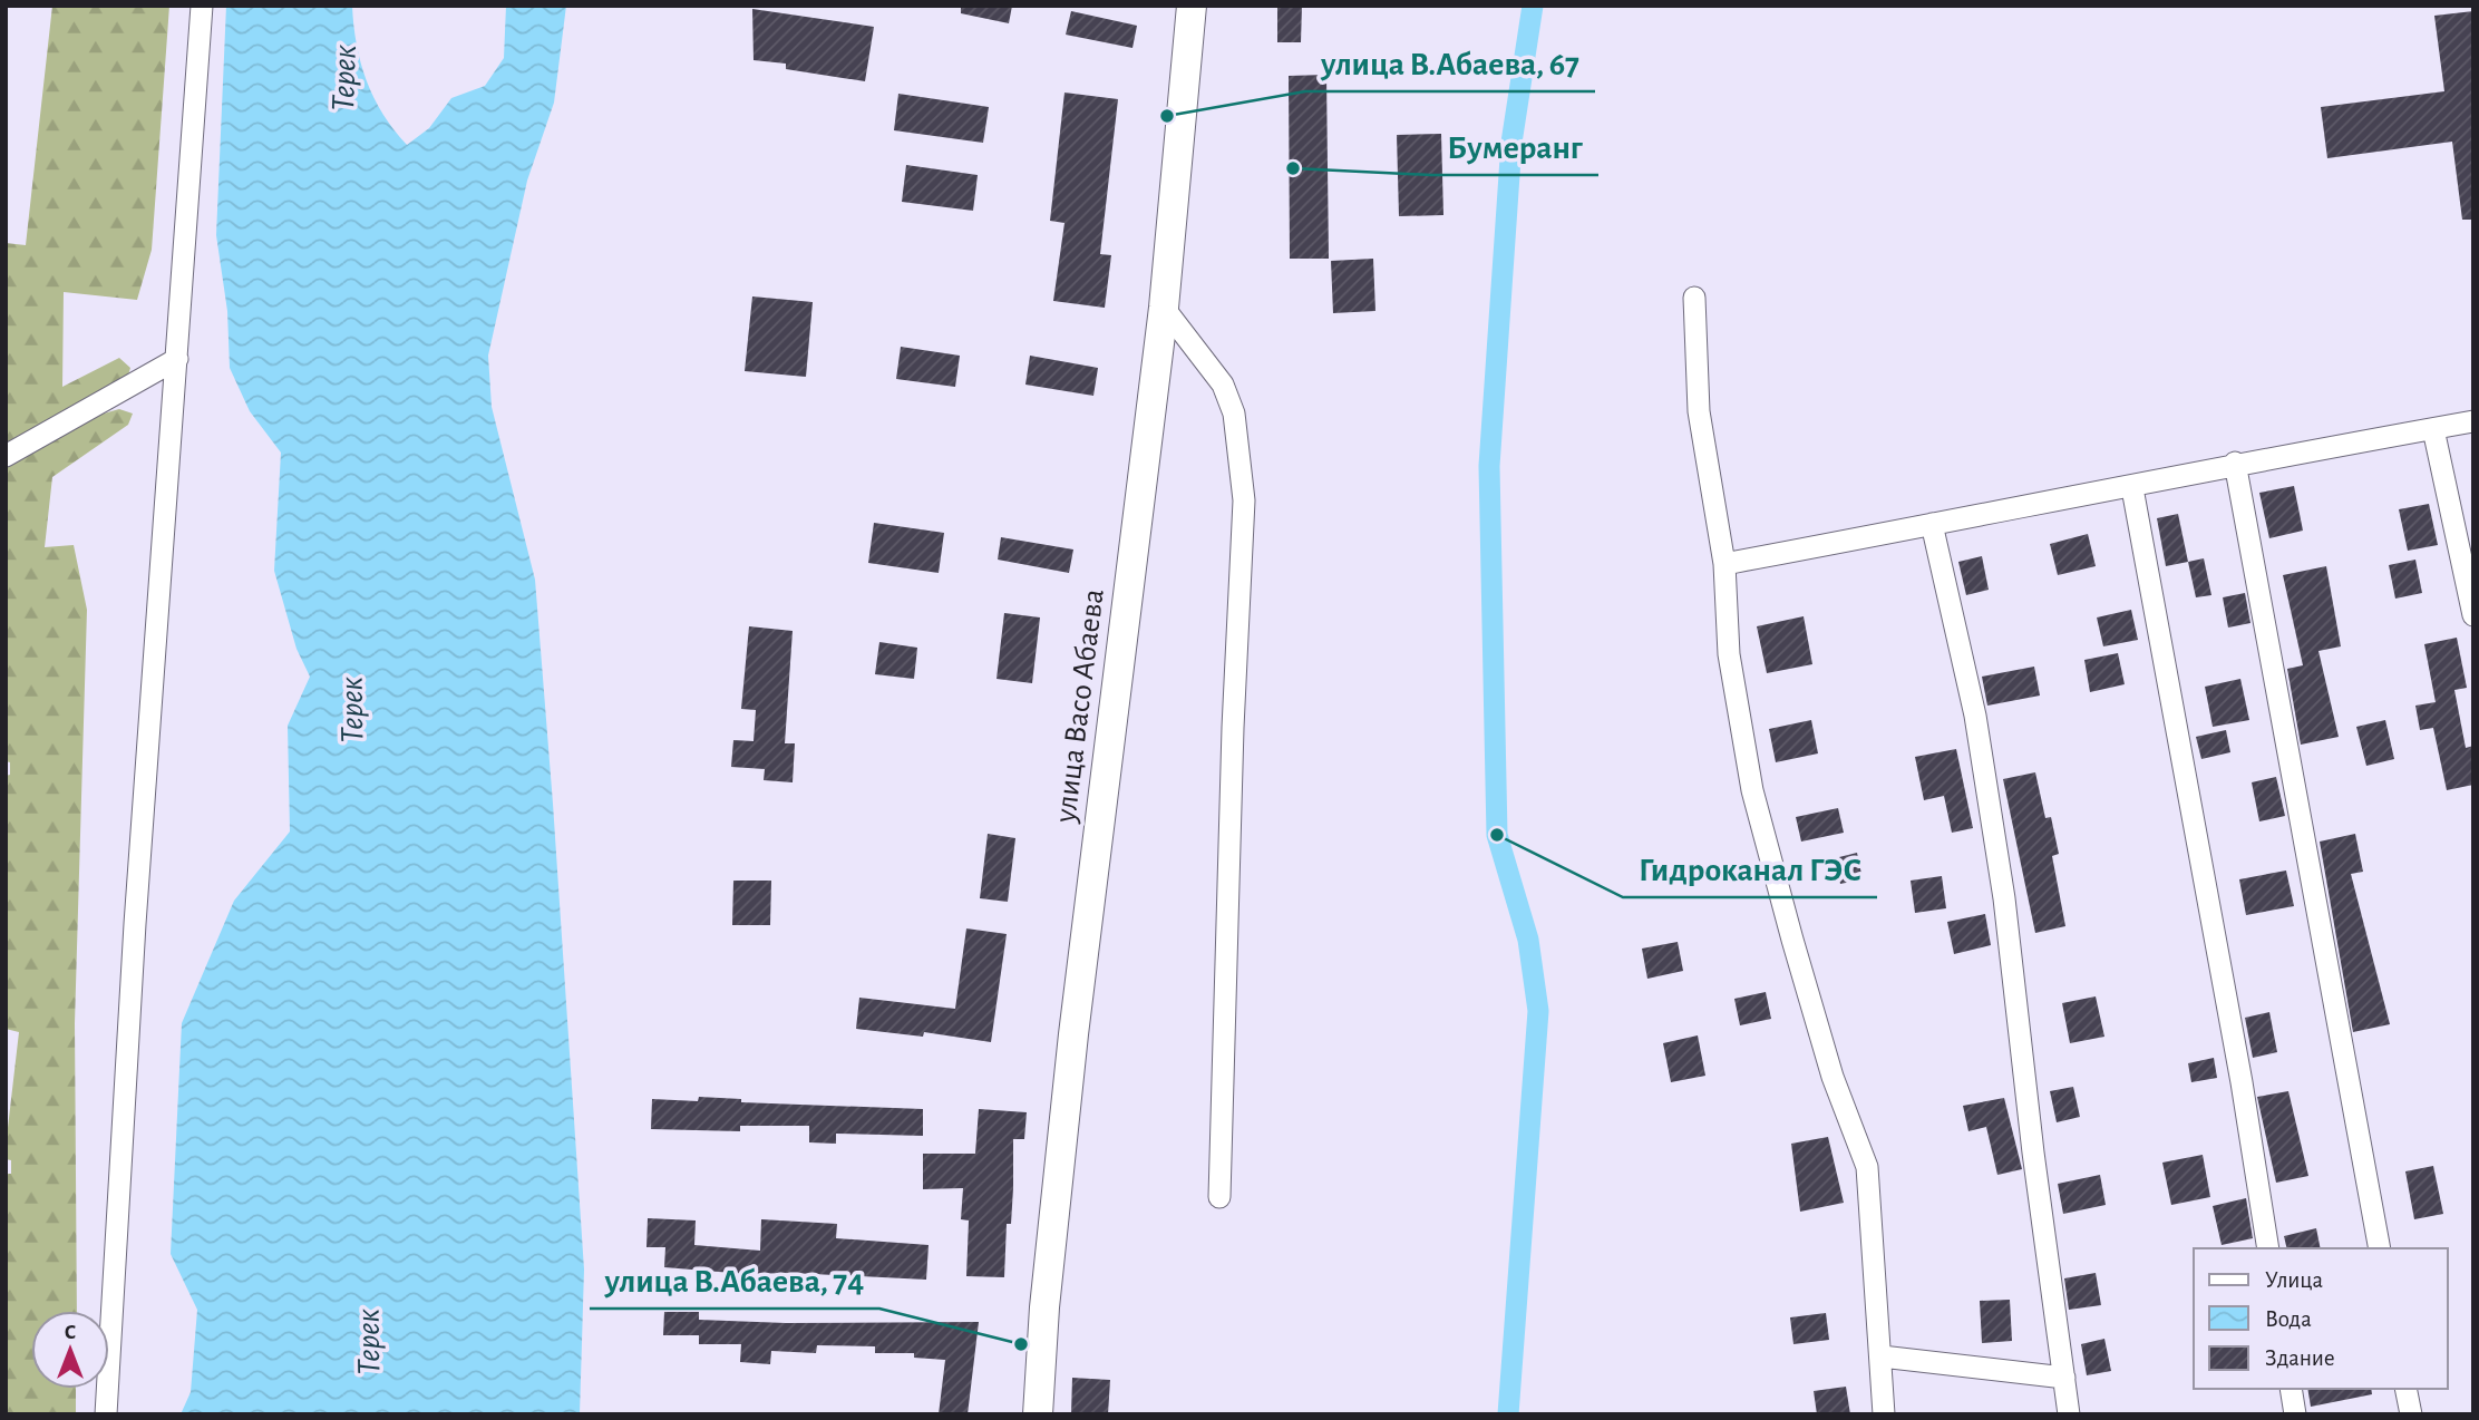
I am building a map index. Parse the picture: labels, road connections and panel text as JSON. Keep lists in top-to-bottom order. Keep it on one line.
{"streets":{"main road":["улица Васо Абаева"]},"water":["Терек"],"places":["улица В.Абаева, 67","Бумеранг","Гидроканал ГЭС","улица В.Абаева, 74"],"legend":["Улица","Вода","Здание"],"north":"top"}
